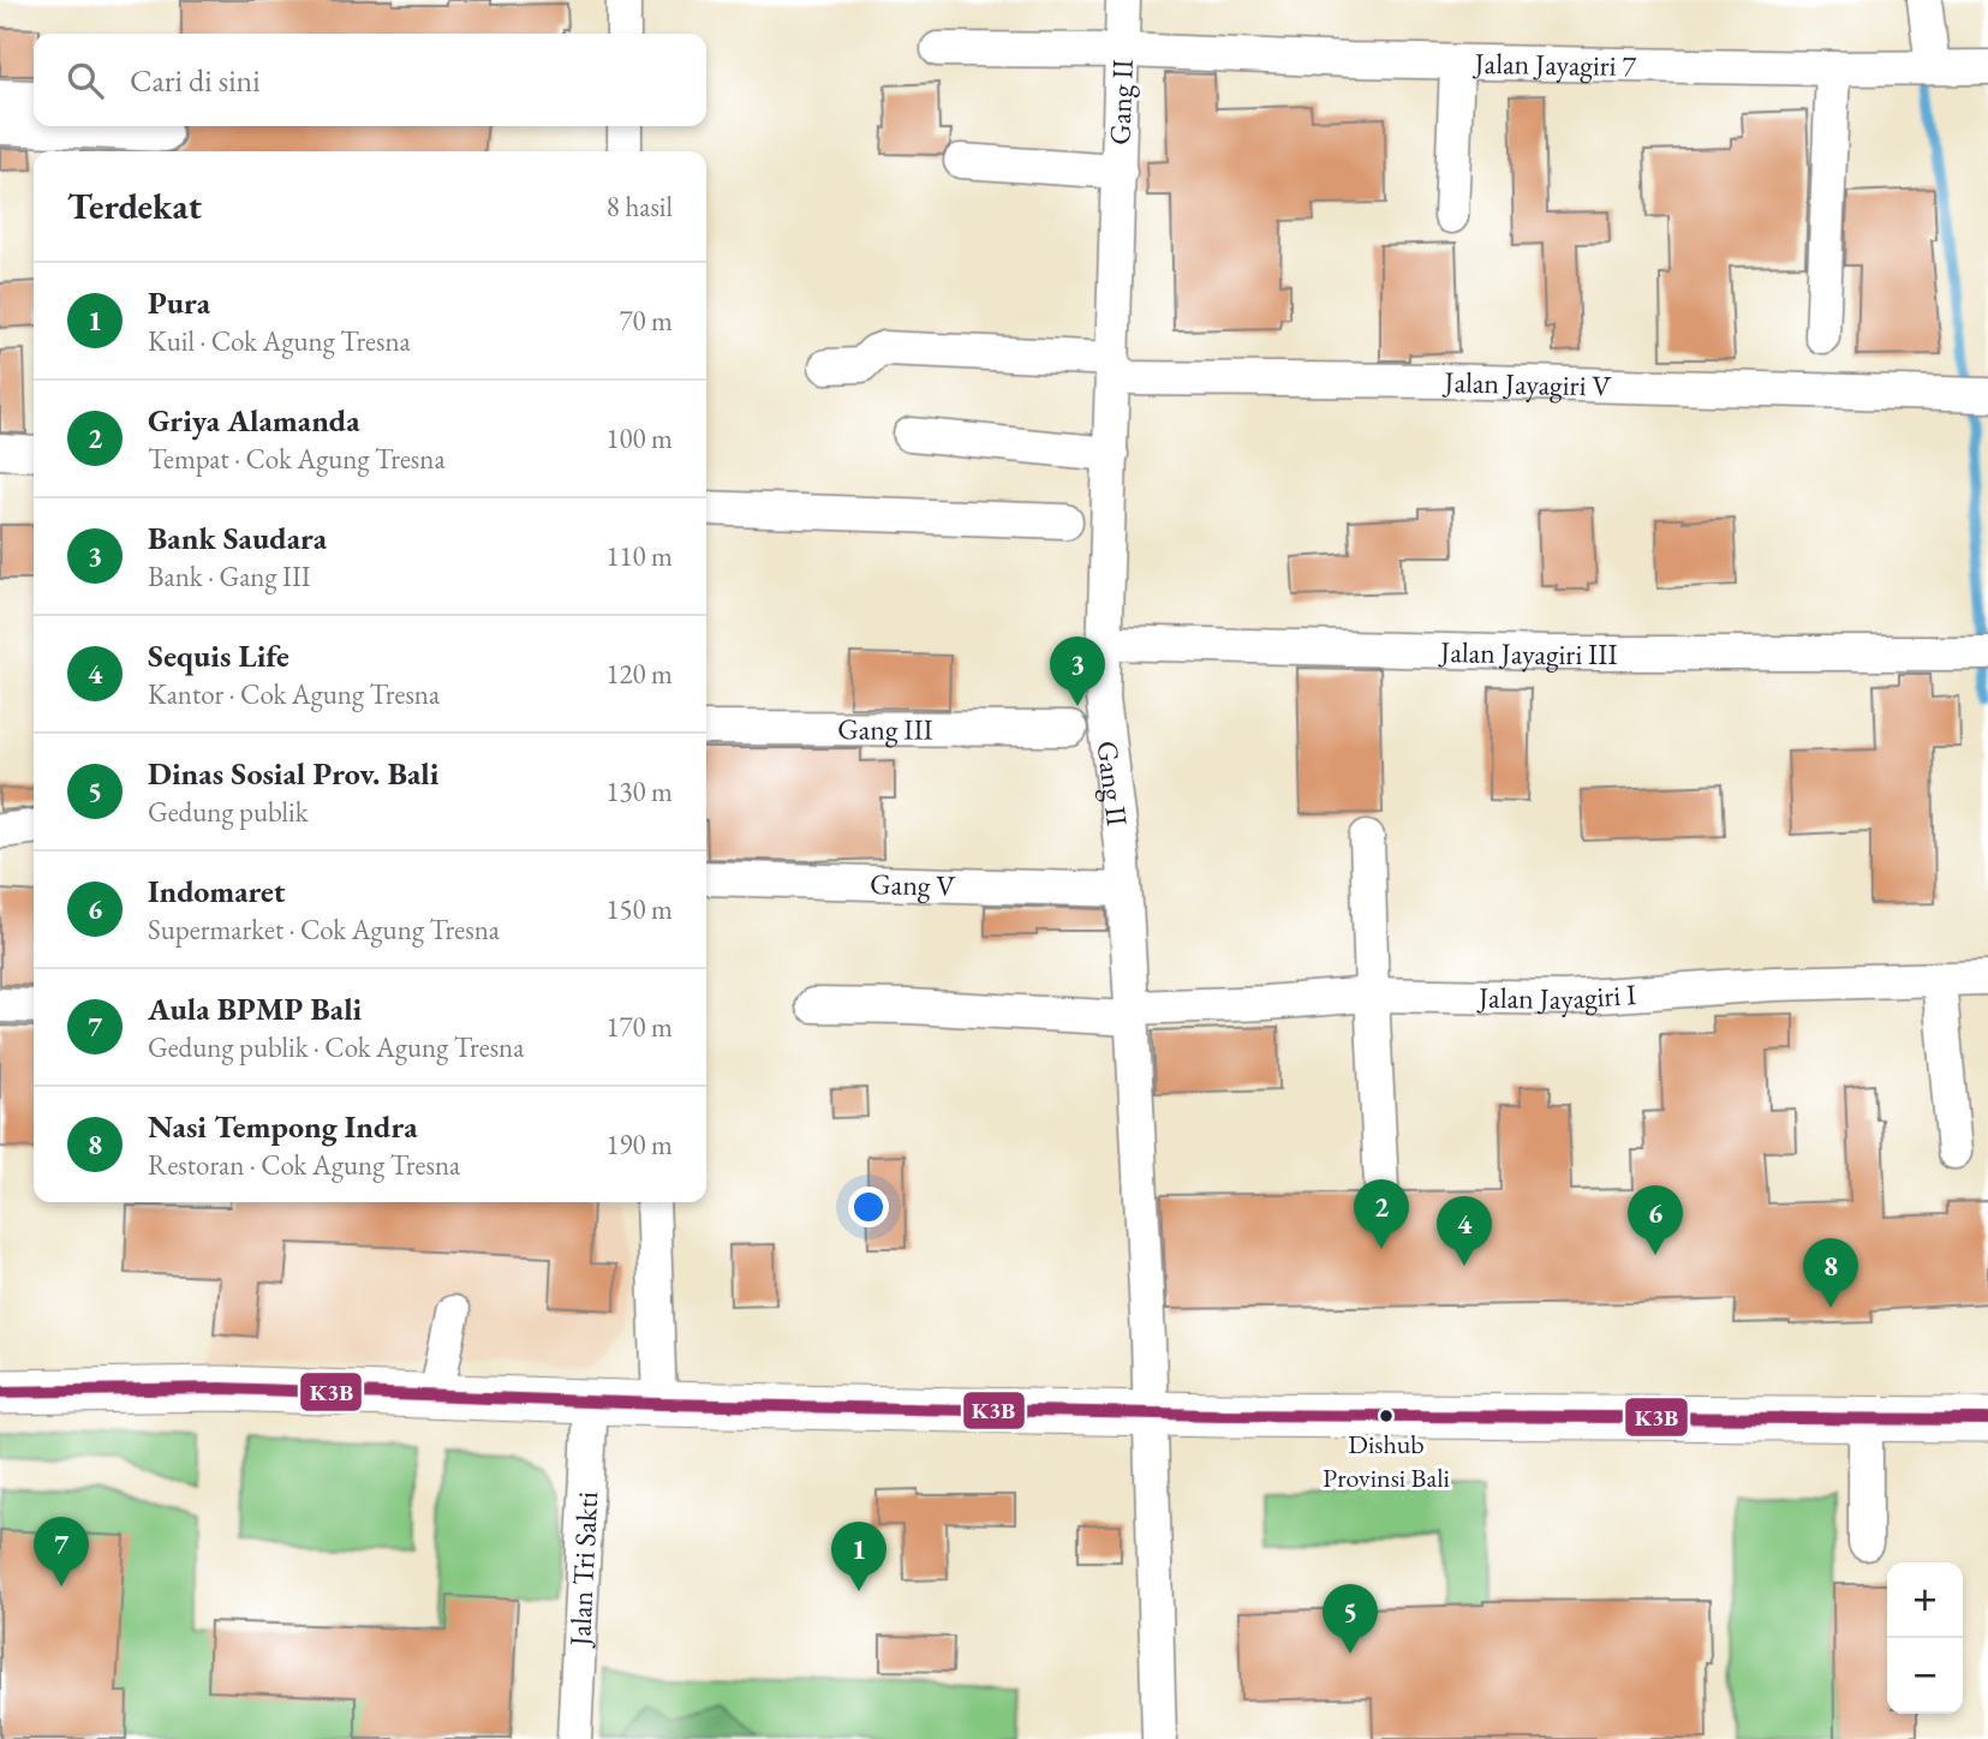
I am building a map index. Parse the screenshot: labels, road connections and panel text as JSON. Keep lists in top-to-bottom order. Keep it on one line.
{"streets":{"street":["Jalan Jayagiri 7","Gang II","Jalan Jayagiri V","Jalan Jayagiri III","Gang III","Gang V","Jalan Jayagiri I","Jalan Tri Sakti"]},"crossings":[["Jalan Jayagiri 7","Gang II"],["Gang II","Jalan Jayagiri V"],["Gang II","Jalan Jayagiri III"],["Gang II","Gang V"],["Gang II","Jalan Jayagiri I"]],"places":["Dishub Provinsi Bali"],"lines":["transit line K3B"],"page":{"search":"Cari di sini","heading":["Terdekat","8 hasil"],"list":[{"mark":"1","name":"Pura","note":"Kuil · Cok Agung Tresna","value":"70 m"},{"mark":"2","name":"Griya Alamanda","note":"Tempat · Cok Agung Tresna","value":"100 m"},{"mark":"3","name":"Bank Saudara","note":"Bank · Gang III","value":"110 m"},{"mark":"4","name":"Sequis Life","note":"Kantor · Cok Agung Tresna","value":"120 m"},{"mark":"5","name":"Dinas Sosial Prov. Bali","note":"Gedung publik","value":"130 m"},{"mark":"6","name":"Indomaret","note":"Supermarket · Cok Agung Tresna","value":"150 m"},{"mark":"7","name":"Aula BPMP Bali","note":"Gedung publik · Cok Agung Tresna","value":"170 m"},{"mark":"8","name":"Nasi Tempong Indra","note":"Restoran · Cok Agung Tresna","value":"190 m"}],"pins":["3","2","6","4","8","7","1","5"],"map_buttons":["+","−"]}}
